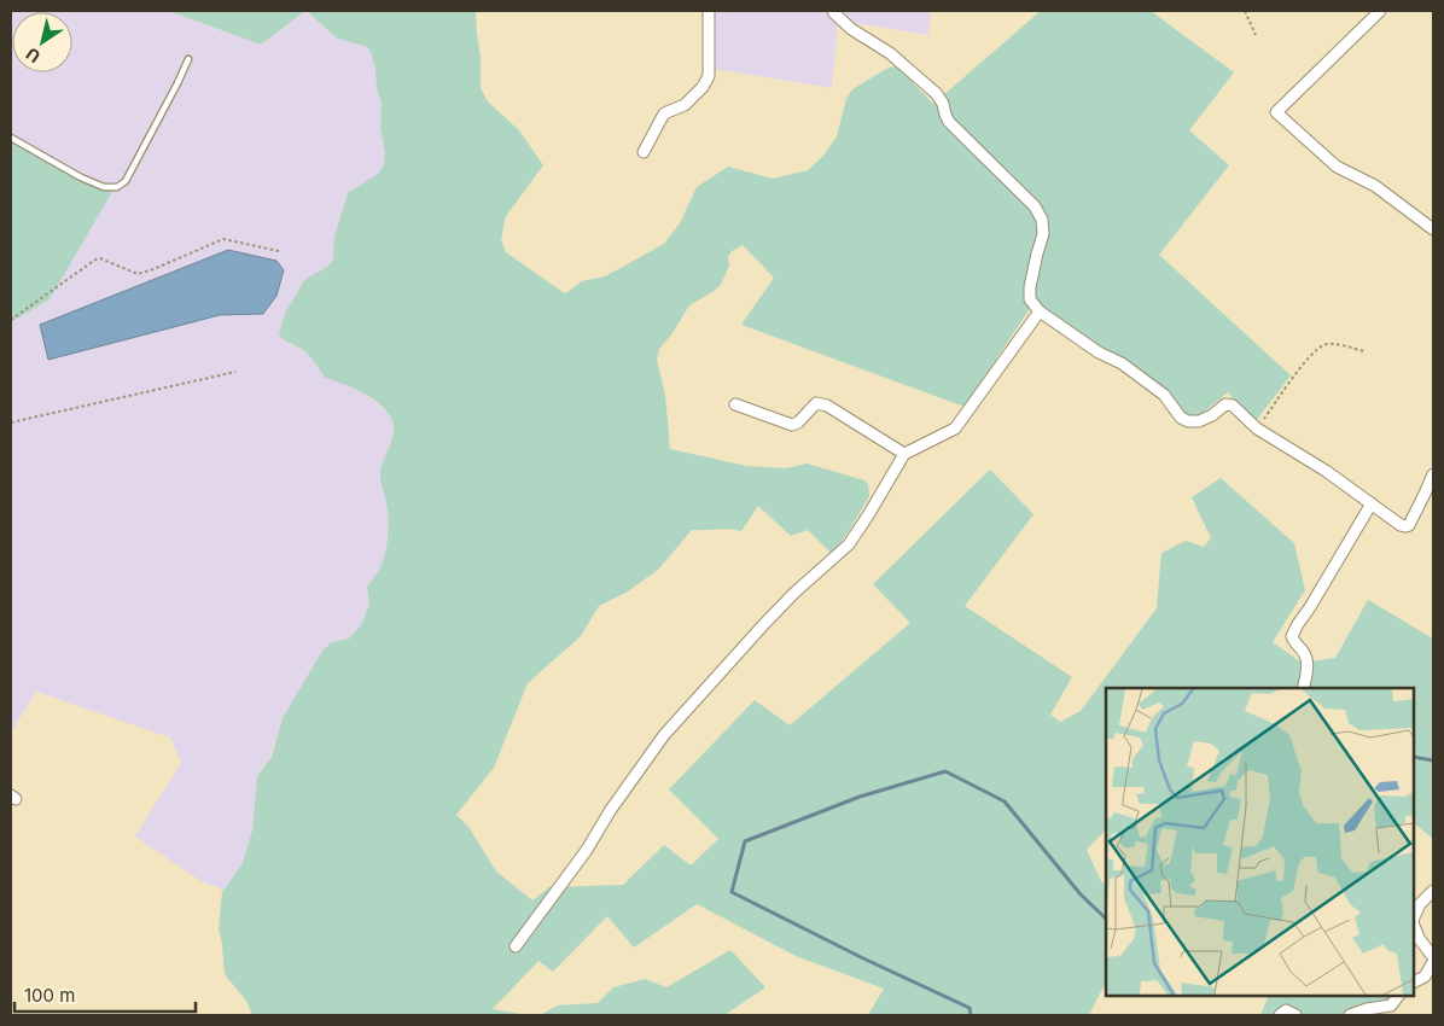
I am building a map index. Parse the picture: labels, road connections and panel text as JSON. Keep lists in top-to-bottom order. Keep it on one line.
{"scale_bar":"100 m","north":"bottom left"}
